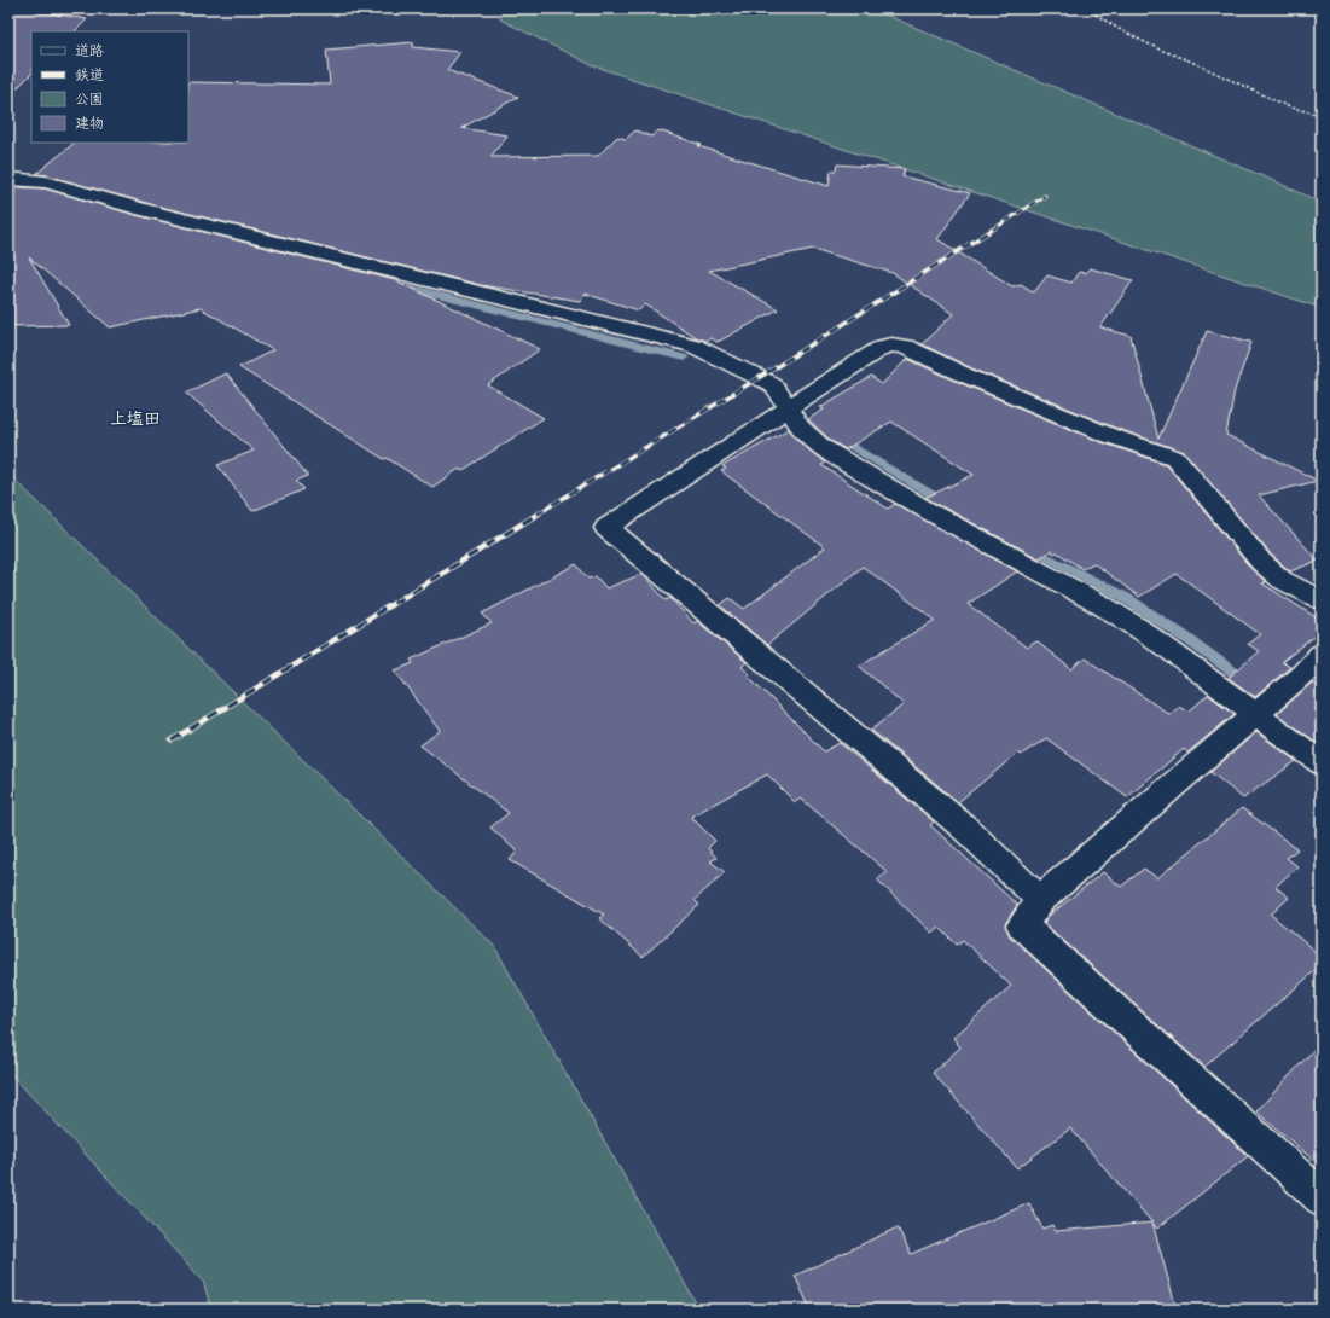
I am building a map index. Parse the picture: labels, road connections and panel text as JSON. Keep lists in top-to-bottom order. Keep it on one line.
{"districts":["上塩田"],"legend":["道路","鉄道","公園","建物"]}
